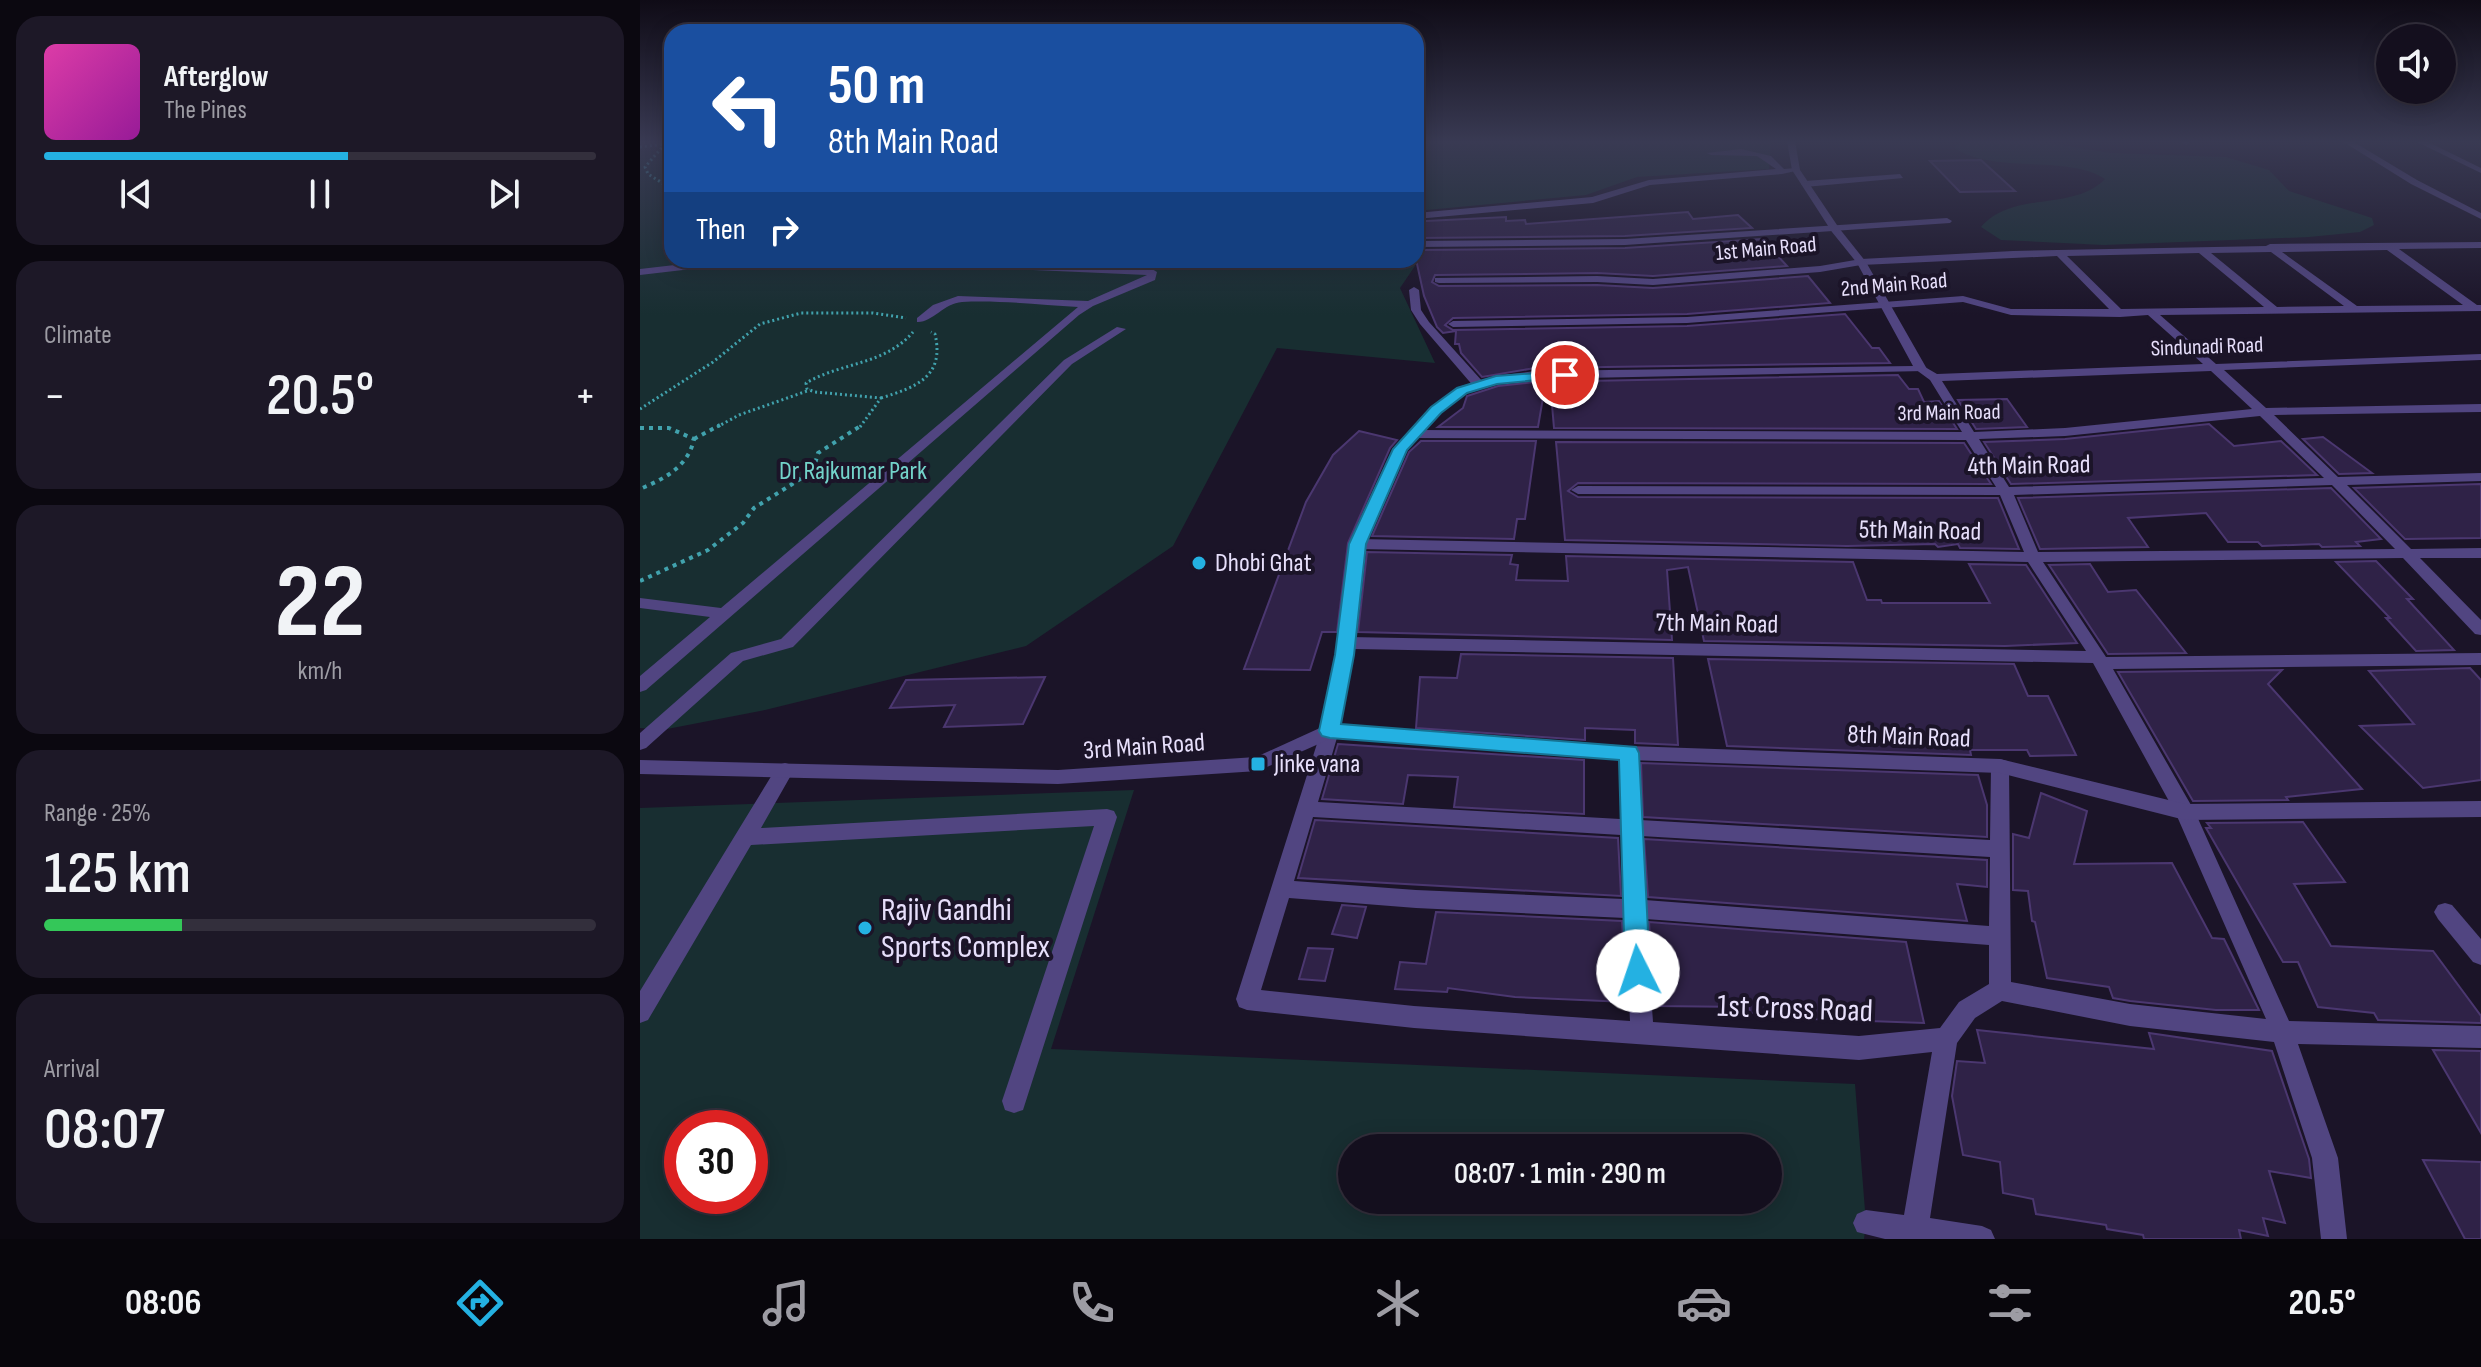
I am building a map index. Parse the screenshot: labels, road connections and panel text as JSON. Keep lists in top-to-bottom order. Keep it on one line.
{"streets":{"street":["1st Main Road","2nd Main Road","Sindunadi Road","3rd Main Road","4th Main Road","5th Main Road","7th Main Road","8th Main Road","1st Cross Road"]},"crossings":[["Sindunadi Road","3rd Main Road"],["3rd Main Road","5th Main Road"],["3rd Main Road","7th Main Road"],["3rd Main Road","8th Main Road"]],"parks":["Dr Rajkumar Park"],"places":{"other":["Dhobi Ghat","Rajiv Gandhi Sports Complex"],"transit":["Jinke vana"]},"page":{"turn":["50 m","8th Main Road"],"song":["Afterglow","The Pines"],"then":"Then","tile":["Climate",["22","km/h"],["Range · 25%","125 km"],["Arrival","08:07"]],"heat":["−","20.5°","+"],"limit":"30","trip":"08:07 · 1 min · 290 m","tabs":["08:06","20.5°"]}}
